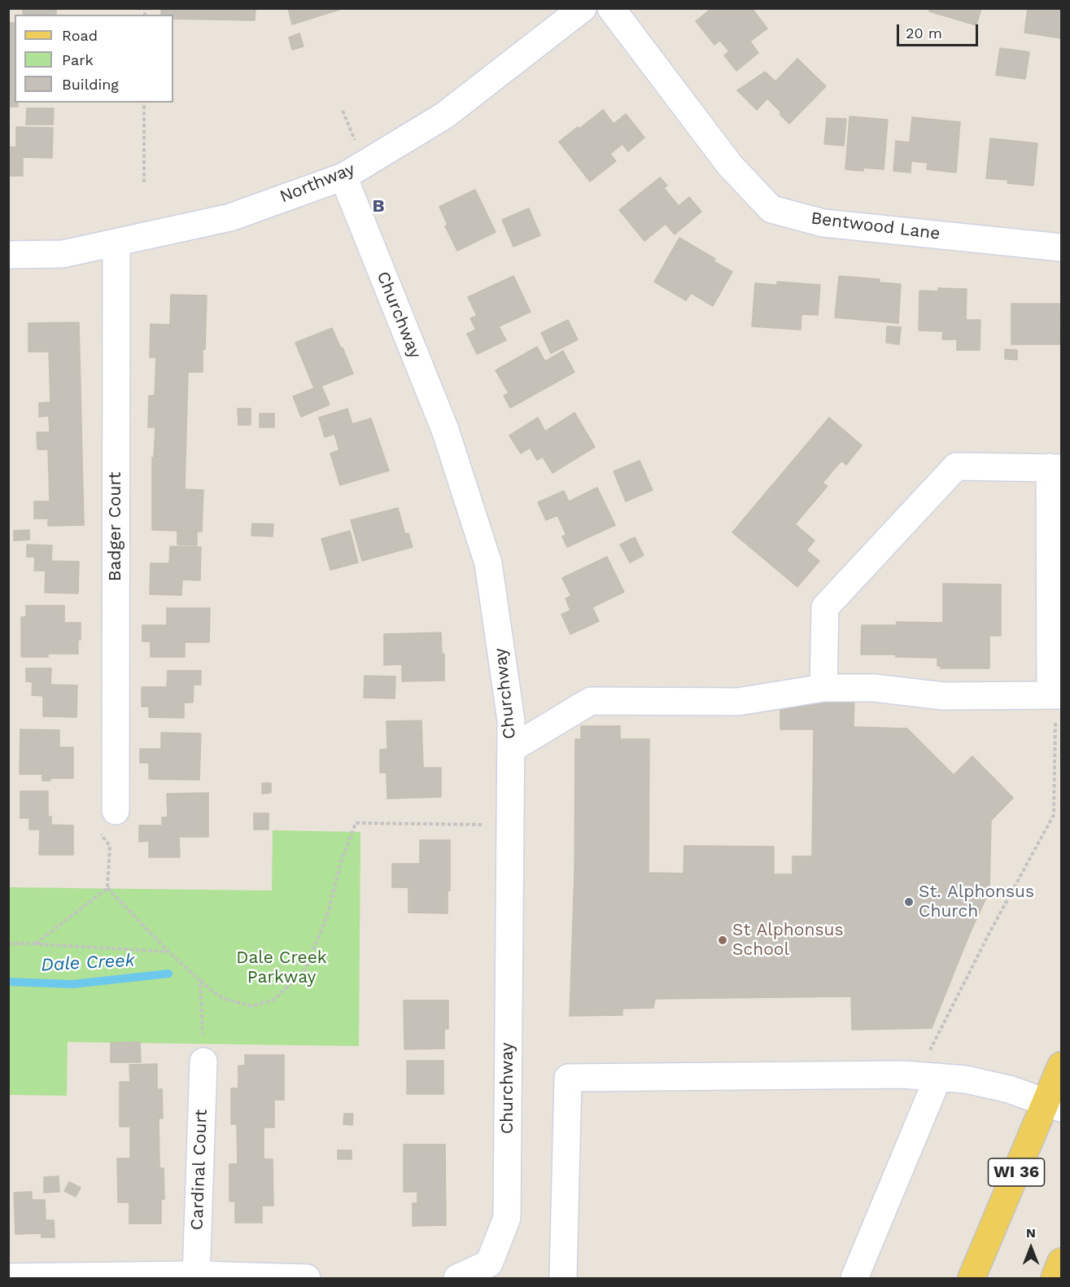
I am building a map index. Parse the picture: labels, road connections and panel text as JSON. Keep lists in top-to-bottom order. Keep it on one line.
{"streets":{"main road":["WI 36"],"street":["Northway","Bentwood Lane","Churchway","Badger Court","Cardinal Court"]},"crossings":[["Northway","Churchway"],["Northway","Badger Court"]],"districts":["B"],"water":["Dale Creek"],"parks":["Dale Creek Parkway"],"places":["St. Alphonsus Church","St Alphonsus School"],"legend":["Road","Park","Building"],"scale_bar":"20 m","north":"top"}
